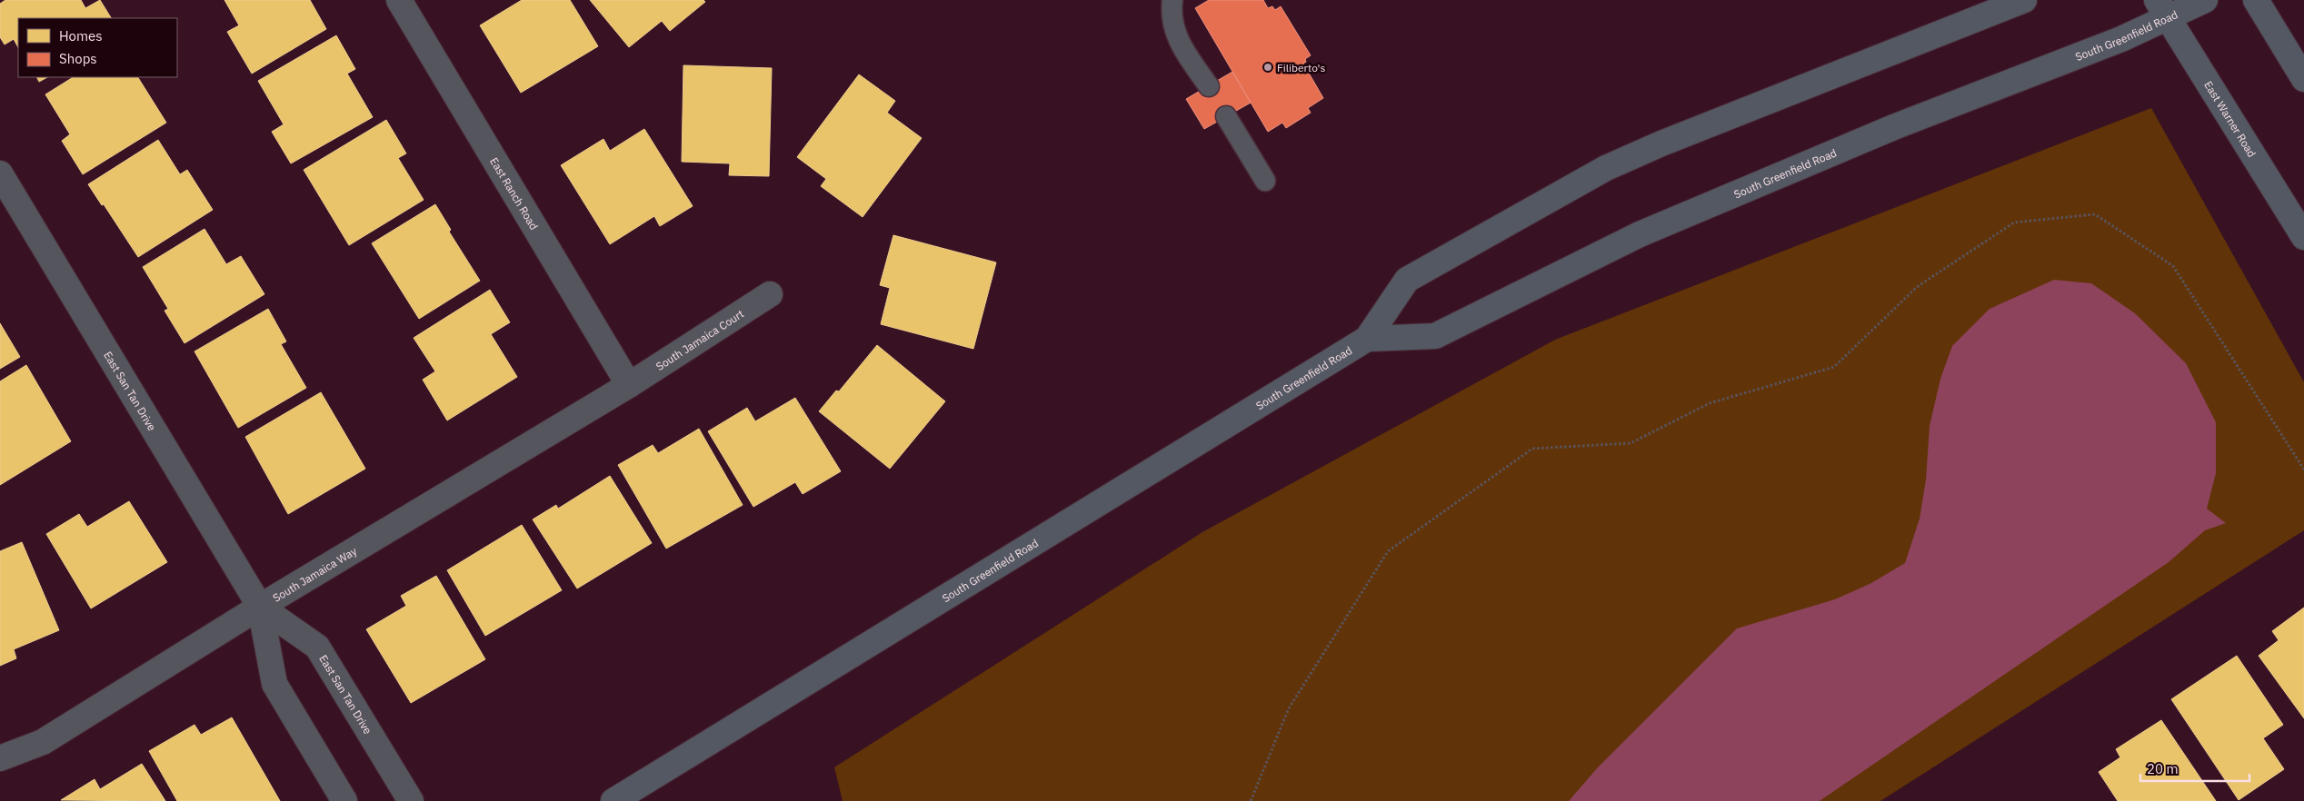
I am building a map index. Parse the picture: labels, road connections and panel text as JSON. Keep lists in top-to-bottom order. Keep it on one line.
{"streets":{"main road":["South Greenfield Road","East Warner Road"],"street":["East Ranch Road","South Jamaica Court","East San Tan Drive","South Jamaica Way"]},"crossings":[["South Greenfield Road","East Warner Road"],["East Ranch Road","South Jamaica Court"],["East Ranch Road","South Jamaica Way"],["South Jamaica Court","South Jamaica Way"],["East San Tan Drive","South Jamaica Way"]],"places":["Filiberto's"],"legend":["Homes","Shops"],"scale_bar":"20 m"}
